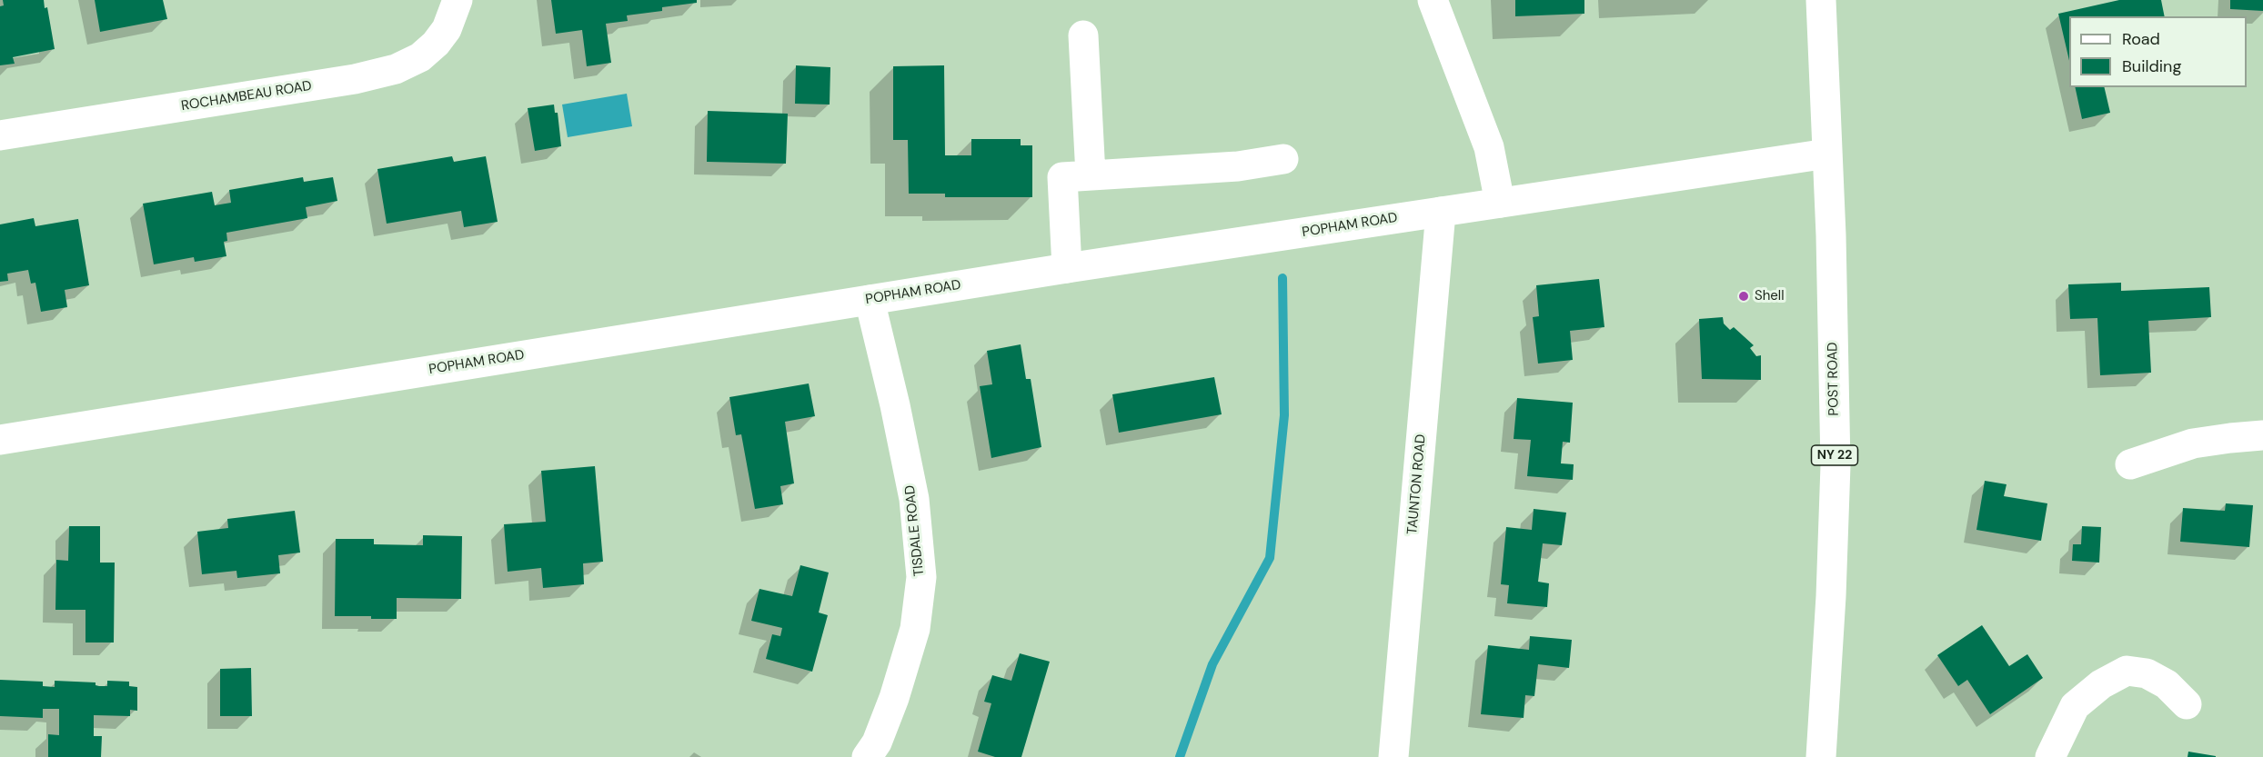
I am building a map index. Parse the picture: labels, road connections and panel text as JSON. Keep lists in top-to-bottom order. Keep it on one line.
{"streets":{"main road":["ROCHAMBEAU ROAD","POPHAM ROAD","POST ROAD","NY 22","TAUNTON ROAD","TISDALE ROAD"]},"crossings":[["POPHAM ROAD","POST ROAD"],["POPHAM ROAD","TAUNTON ROAD"],["POPHAM ROAD","TISDALE ROAD"]],"places":["Shell"],"legend":["Road","Building"]}
